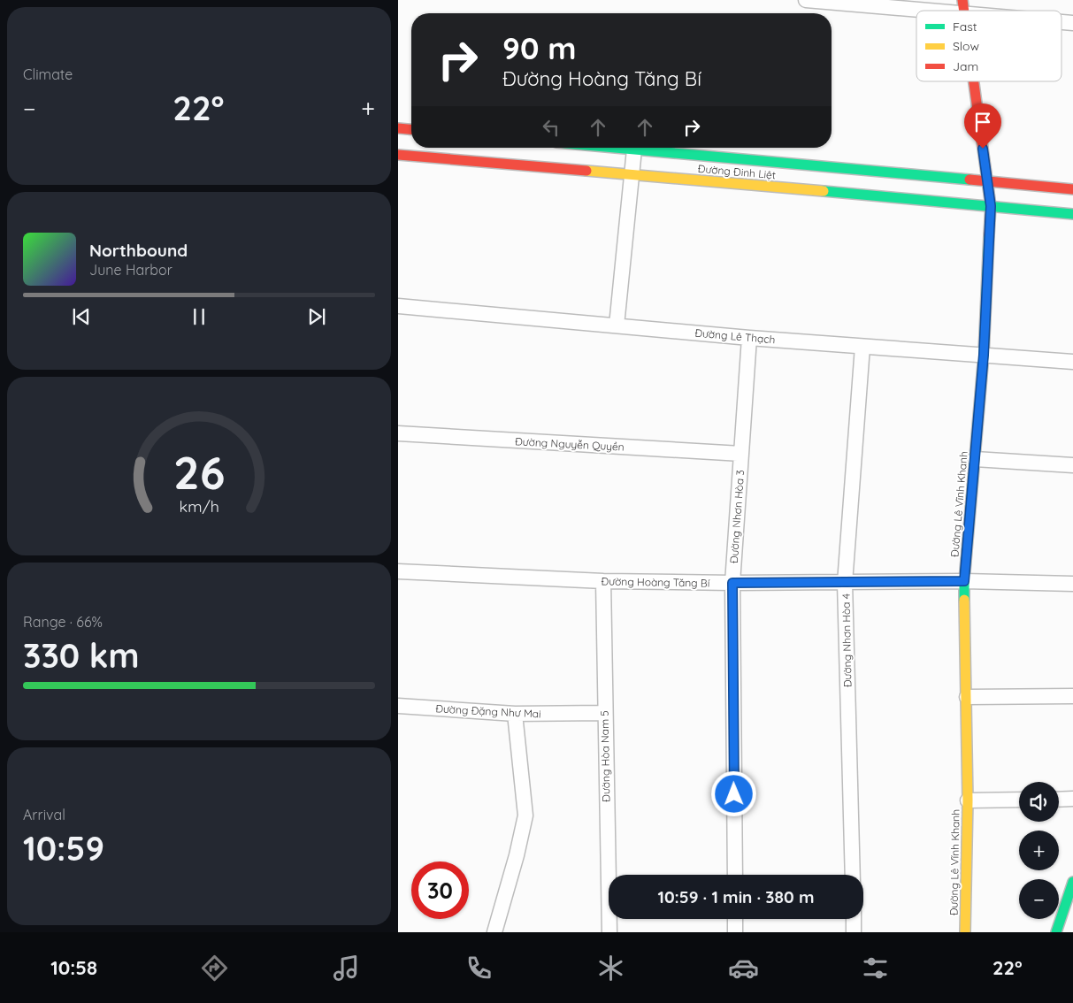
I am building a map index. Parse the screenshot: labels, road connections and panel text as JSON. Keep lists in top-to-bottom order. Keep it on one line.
{"streets":{"street":["Đường Đinh Liệt","Đường Lê Thạch","Đường Nguyễn Quyền","Đường Lê Vĩnh Khanh","Đường Nhơn Hòa 3","Đường Hoàng Tăng Bí","Đường Nhơn Hòa 4","Đường Đặng Như Mai","Đường Hòa Nam 5"]},"crossings":[["Đường Đinh Liệt","Đường Lê Vĩnh Khanh"],["Đường Lê Thạch","Đường Lê Vĩnh Khanh"],["Đường Lê Thạch","Đường Nhơn Hòa 3"],["Đường Lê Thạch","Đường Nhơn Hòa 4"],["Đường Nguyễn Quyền","Đường Nhơn Hòa 3"],["Đường Lê Vĩnh Khanh","Đường Hoàng Tăng Bí"],["Đường Nhơn Hòa 3","Đường Hoàng Tăng Bí"],["Đường Hoàng Tăng Bí","Đường Nhơn Hòa 4"],["Đường Hoàng Tăng Bí","Đường Hòa Nam 5"],["Đường Đặng Như Mai","Đường Hòa Nam 5"]],"legend":["Fast","Slow","Jam"],"page":{"tile":["Climate",["Range · 66%","330 km"],["Arrival","10:59"]],"turn":["90 m","Đường Hoàng Tăng Bí"],"heat":["−","22°","+"],"song":["Northbound","June Harbor"],"map_buttons":["+","−"],"limit":"30","trip":"10:59 · 1 min · 380 m","tabs":["10:58","22°"],"gauge":["26","km/h"]}}
